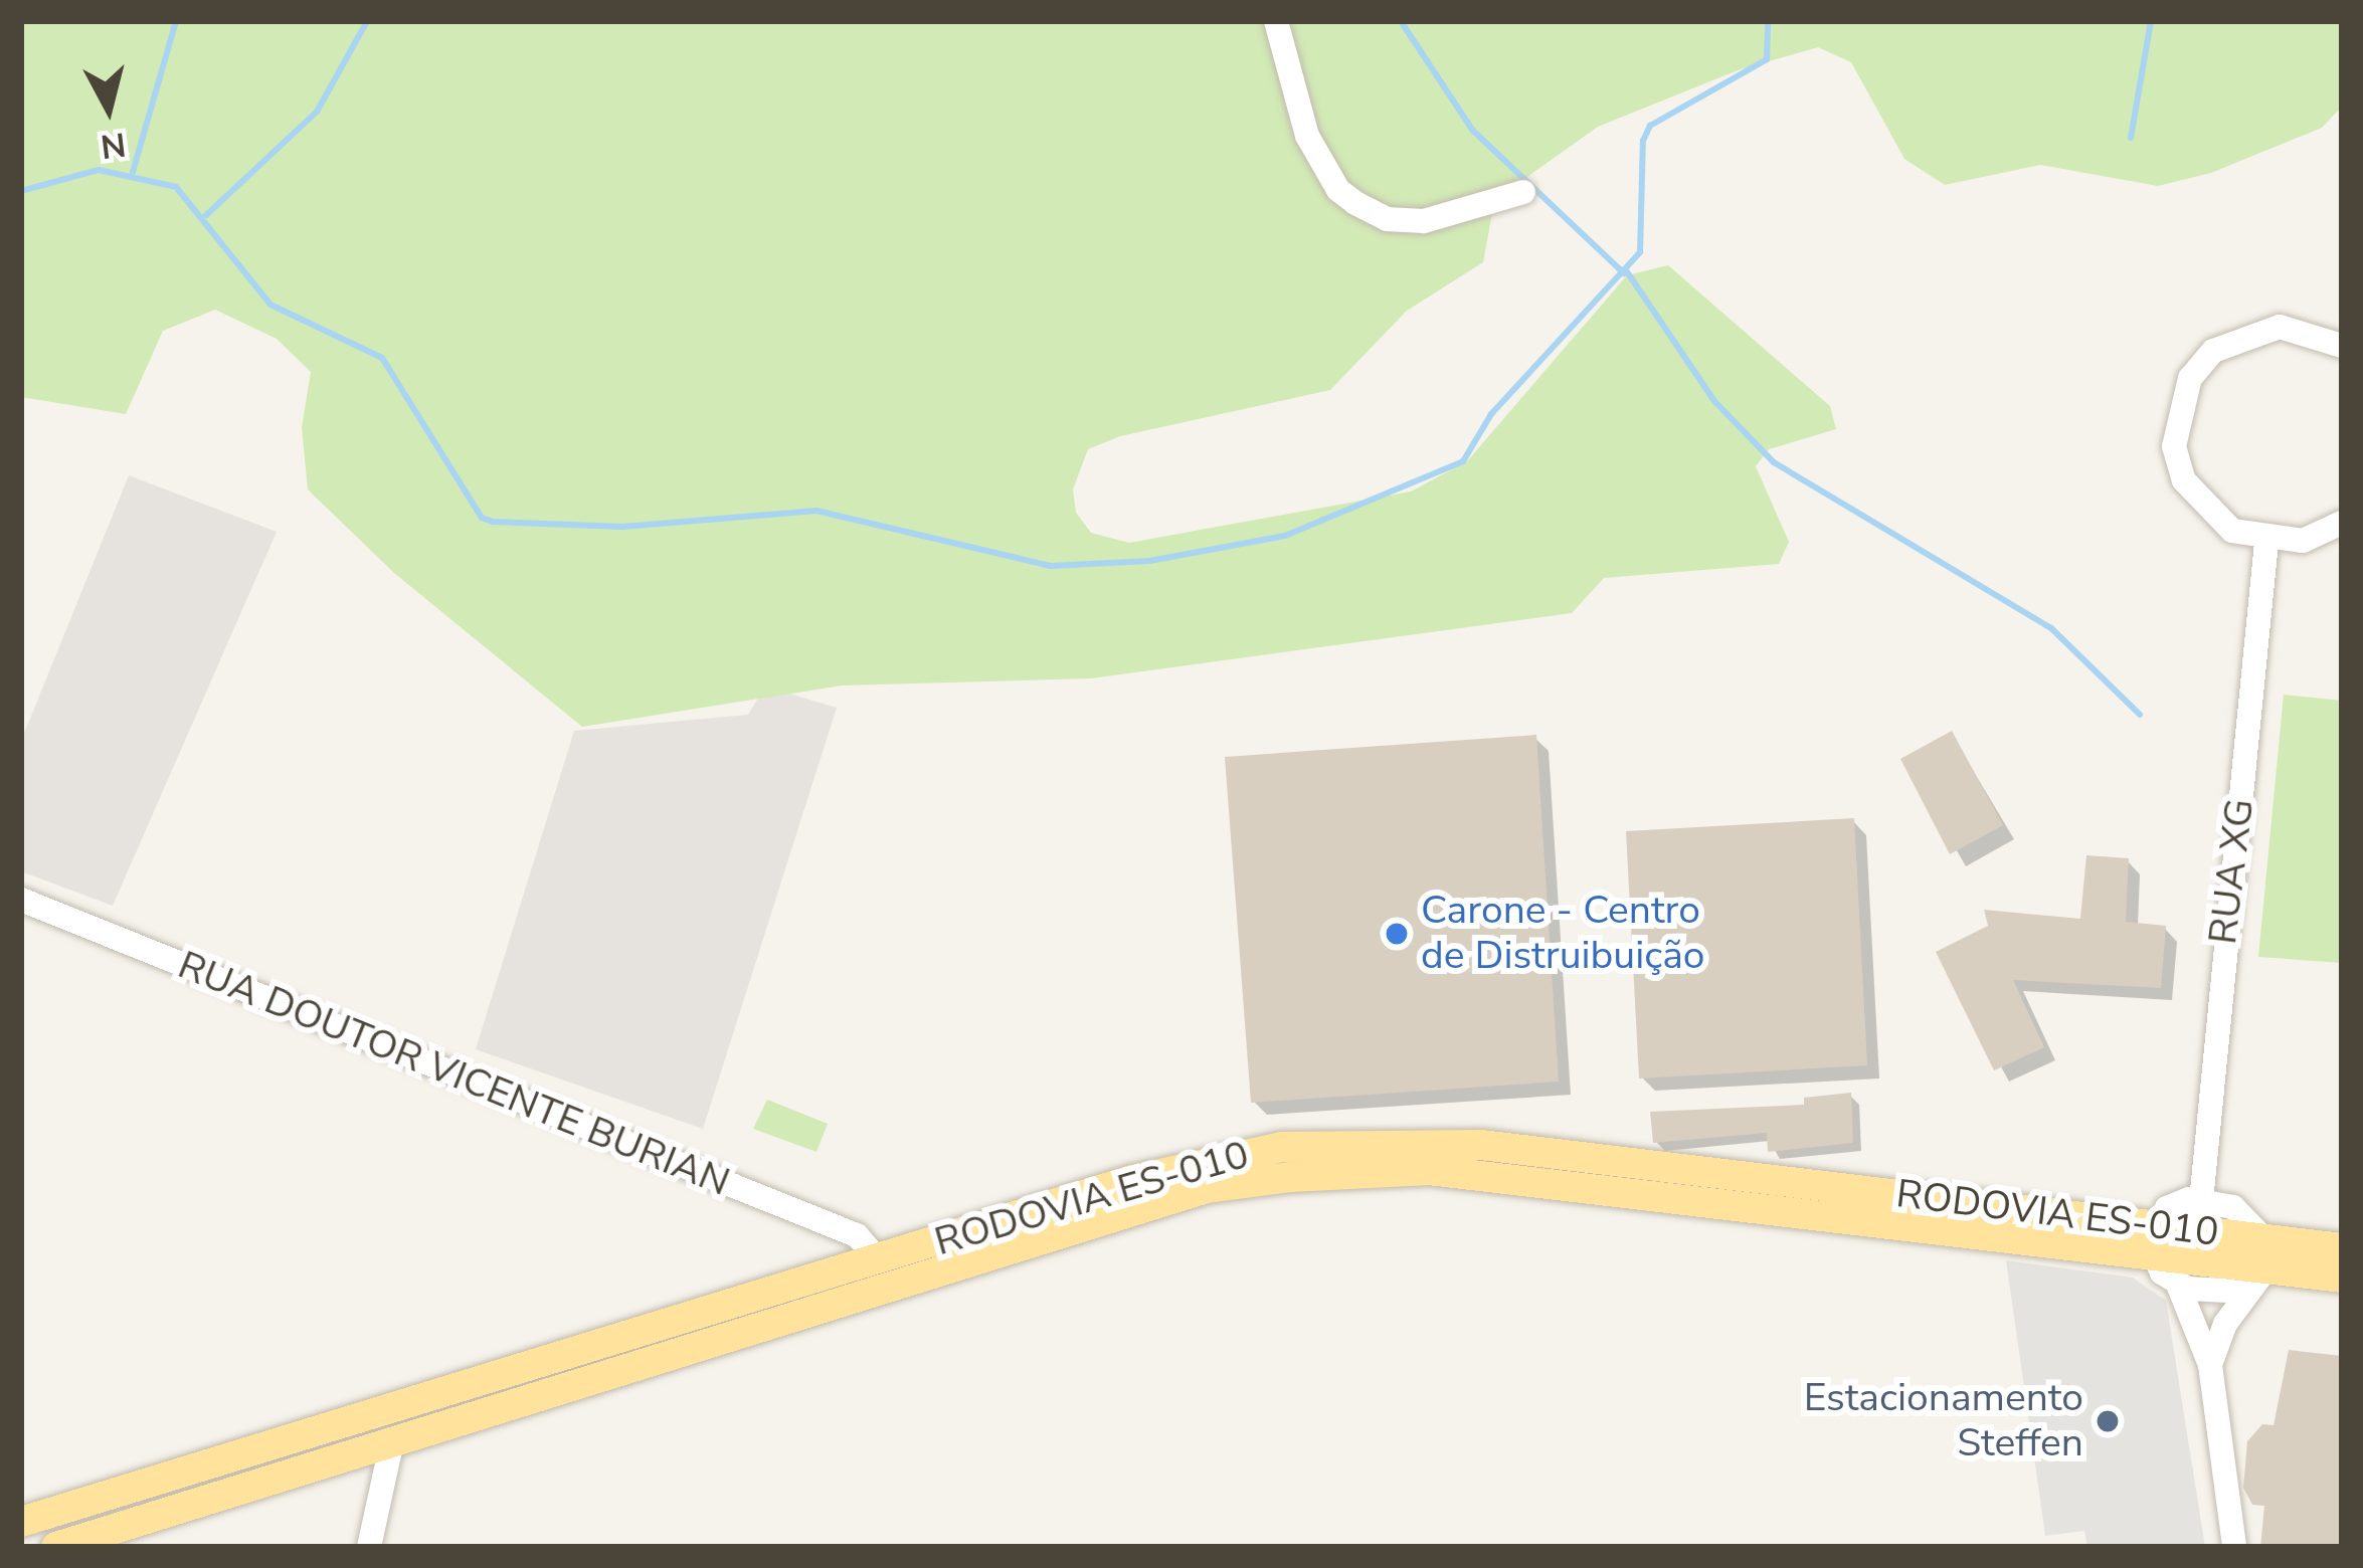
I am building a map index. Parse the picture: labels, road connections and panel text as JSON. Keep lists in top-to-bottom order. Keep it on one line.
{"streets":{"main road":["RODOVIA ES-010"],"street":["RUA XG","RUA DOUTOR VICENTE BURIAN"]},"crossings":[["RUA DOUTOR VICENTE BURIAN","RODOVIA ES-010"]],"places":["Carone - Centro de Distruibuição","Estacionamento Steffen"],"north":"bottom"}
